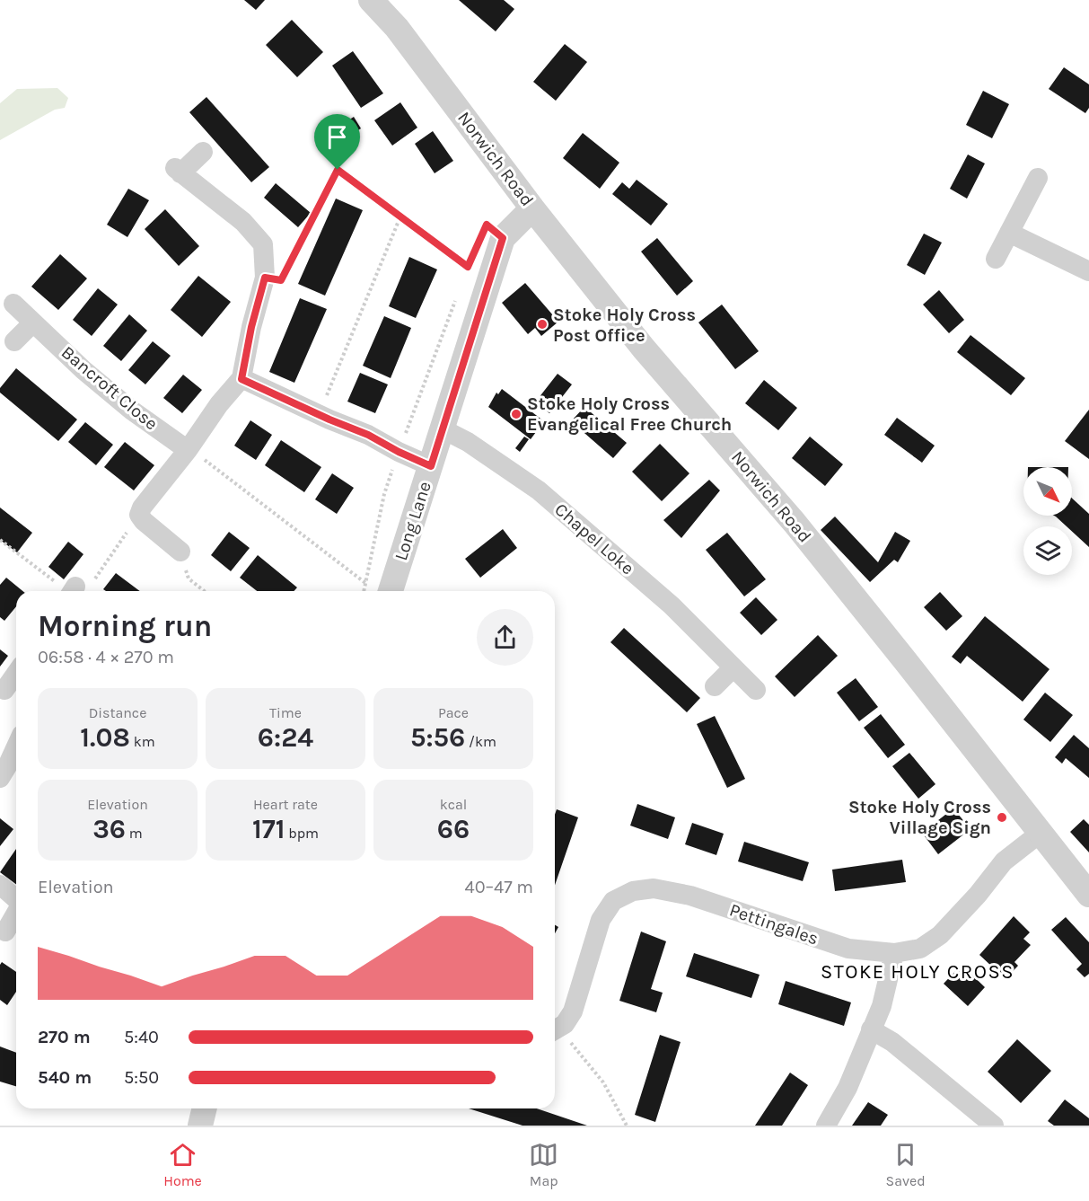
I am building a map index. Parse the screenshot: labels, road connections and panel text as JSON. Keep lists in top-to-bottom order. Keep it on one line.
{"streets":{"street":["Norwich Road","Bancroft Close","Long Lane","Chapel Loke","Pettingales"]},"crossings":[["Norwich Road","Long Lane"],["Norwich Road","Pettingales"],["Long Lane","Chapel Loke"]],"districts":["STOKE HOLY CROSS"],"places":["Stoke Holy Cross Post Office","Stoke Holy Cross Evangelical Free Church","Stoke Holy Cross Village Sign"],"north":"bottom right","page":{"heading":["Morning run","06:58 · 4 × 270 m"],"stats":[["Distance","1.08 km"],["Time","6:24"],["Pace","5:56 /km"],["Elevation","36 m"],["Heart rate","171 bpm"],["kcal","66"]],"chart":["Elevation","40–47 m"],"list":[{"name":"270 m","note":"5:40"},{"name":"540 m","note":"5:50"}],"tabs":["Home","Map","Saved"]}}
